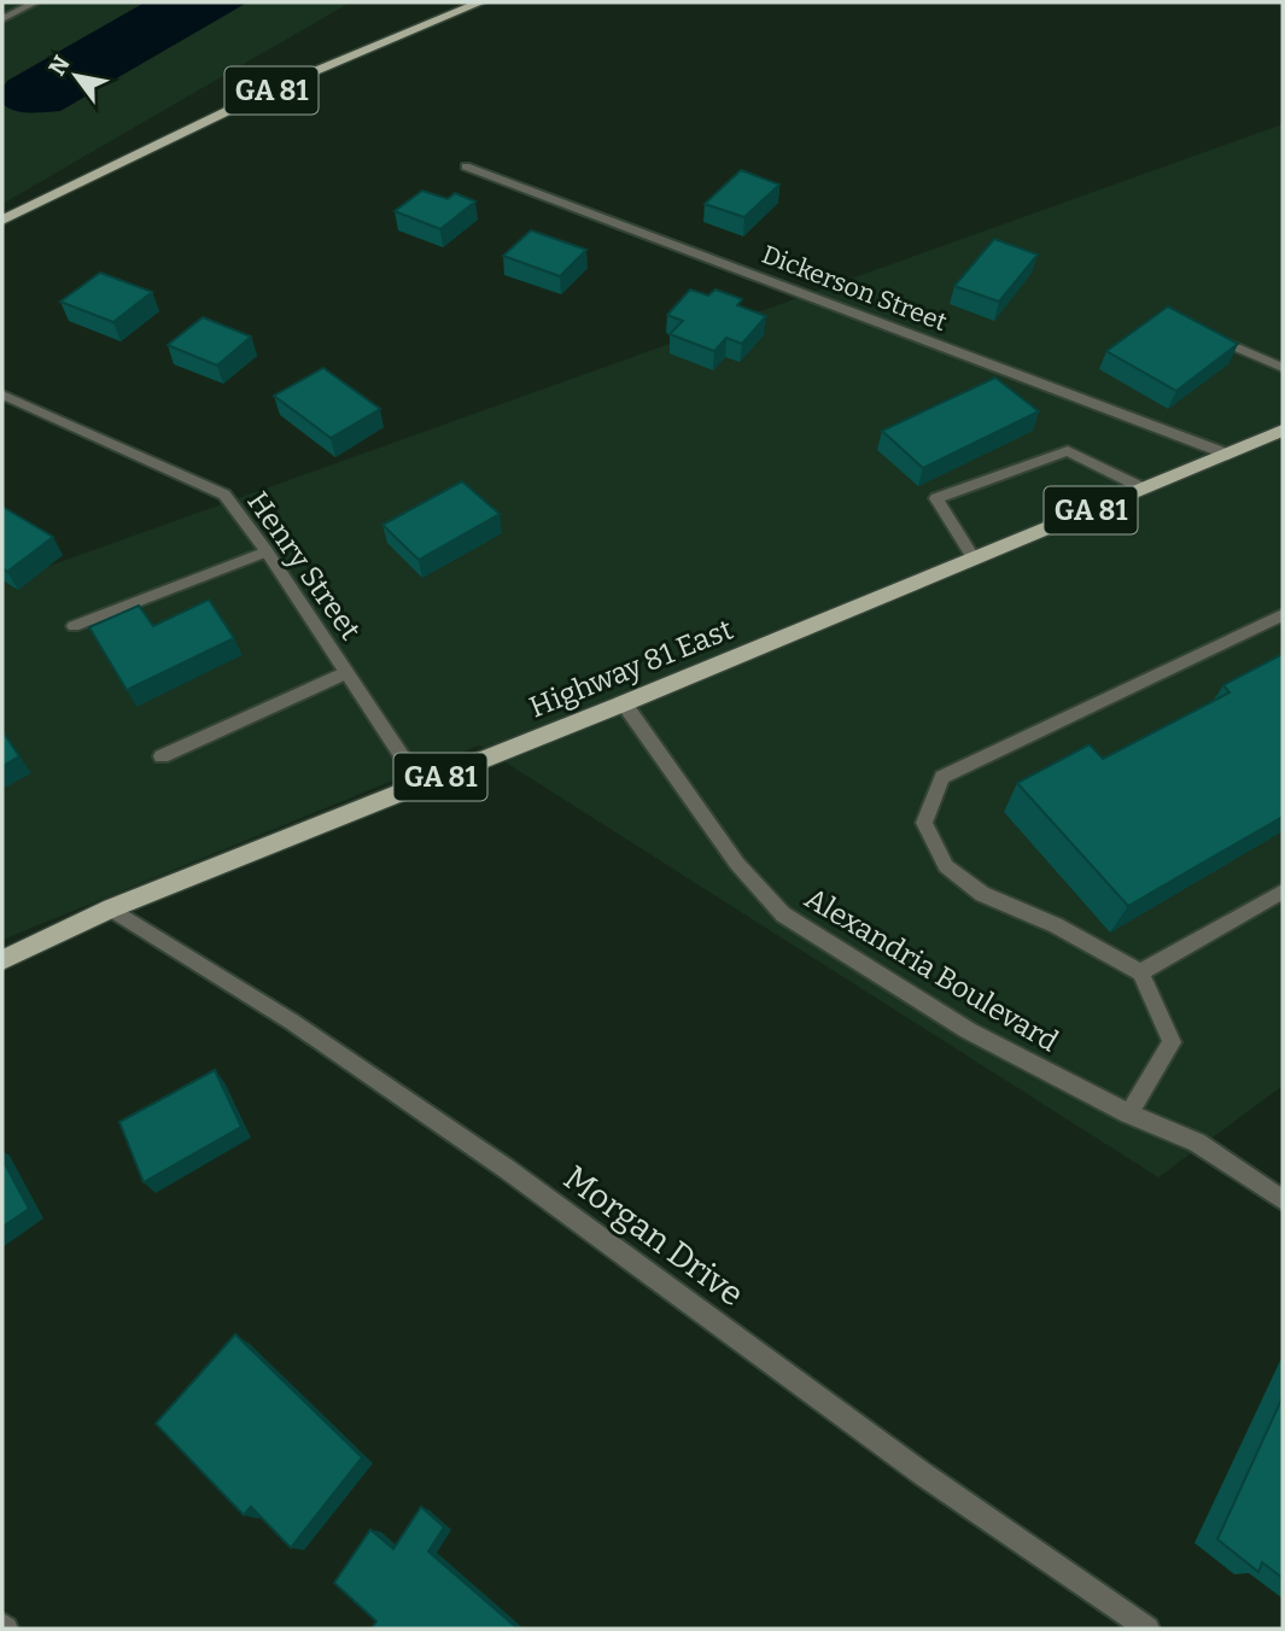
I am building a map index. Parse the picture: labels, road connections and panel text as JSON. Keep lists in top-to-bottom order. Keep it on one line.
{"streets":{"main road":["GA 81","Highway 81 East"],"street":["Dickerson Street","Henry Street","Alexandria Boulevard","Morgan Drive"]},"crossings":[["Dickerson Street","Highway 81 East"],["Henry Street","Highway 81 East"],["Highway 81 East","Alexandria Boulevard"],["Highway 81 East","Morgan Drive"]],"north":"top left"}
